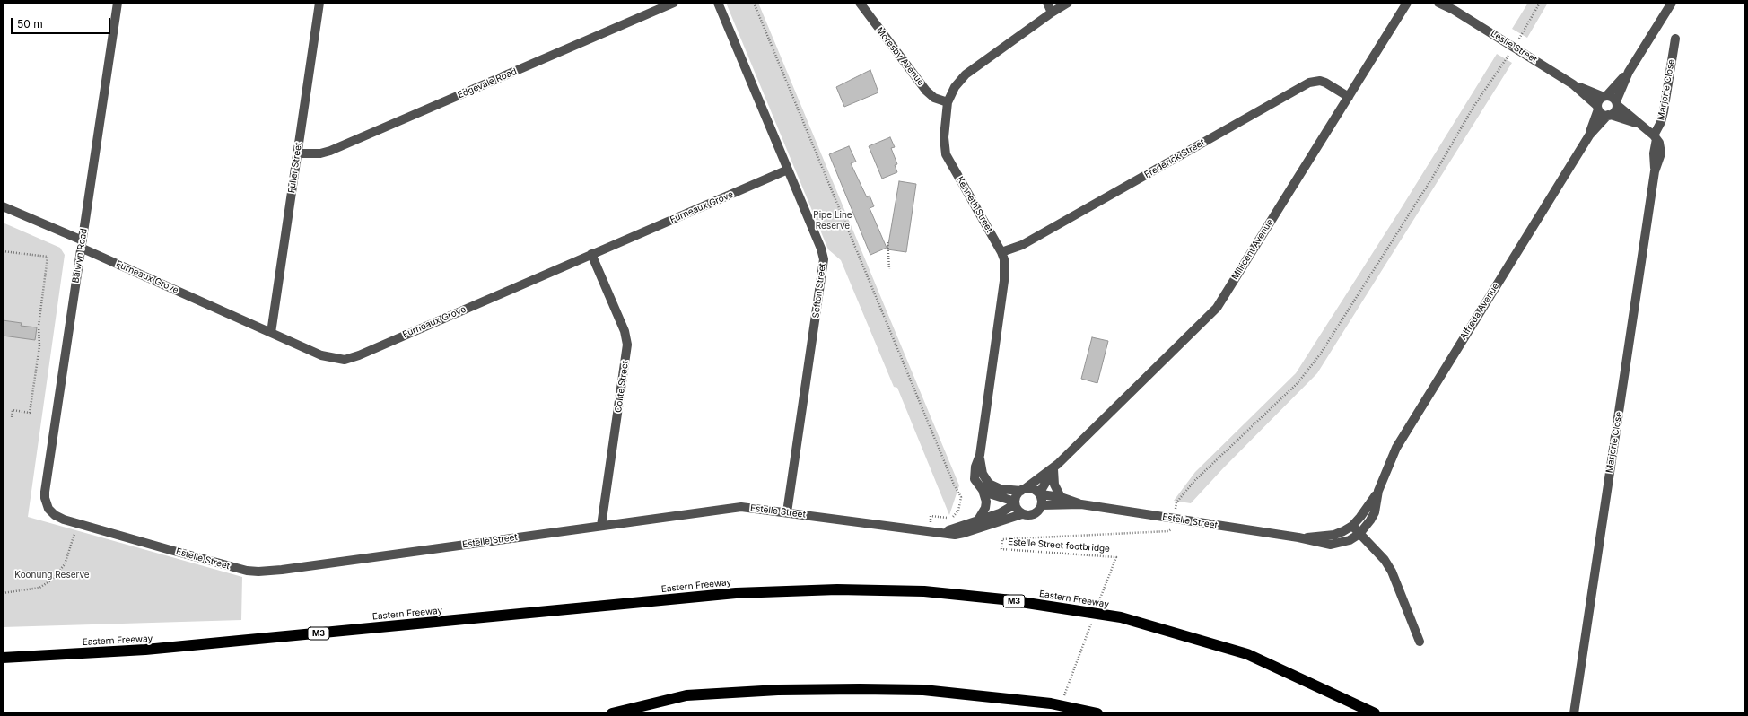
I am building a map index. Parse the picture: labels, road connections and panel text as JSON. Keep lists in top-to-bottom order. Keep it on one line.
{"streets":{"highway":["Eastern Freeway","M3"],"street":["Leslie Street","Moresby Avenue","Edgevale Road","Marjorie Close","Frederick Street","Fuller Street","Kenneth Street","Furneaux Grove","Millicent Avenue","Balwyn Road","Sefton Street","Alfreda Avenue","Colite Street","Estelle Street"],"path":["Estelle Street footbridge"]},"crossings":[["Leslie Street","Alfreda Avenue"],["Moresby Avenue","Kenneth Street"],["Edgevale Road","Fuller Street"],["Frederick Street","Kenneth Street"],["Frederick Street","Millicent Avenue"],["Fuller Street","Furneaux Grove"],["Kenneth Street","Millicent Avenue"],["Kenneth Street","Estelle Street"],["Furneaux Grove","Balwyn Road"],["Furneaux Grove","Sefton Street"],["Furneaux Grove","Colite Street"],["Millicent Avenue","Estelle Street"],["Balwyn Road","Estelle Street"],["Sefton Street","Estelle Street"],["Alfreda Avenue","Estelle Street"],["Colite Street","Estelle Street"],["Estelle Street","Estelle Street footbridge"]],"parks":["Pipe Line Reserve","Koonung Reserve"],"scale_bar":"50 m"}
